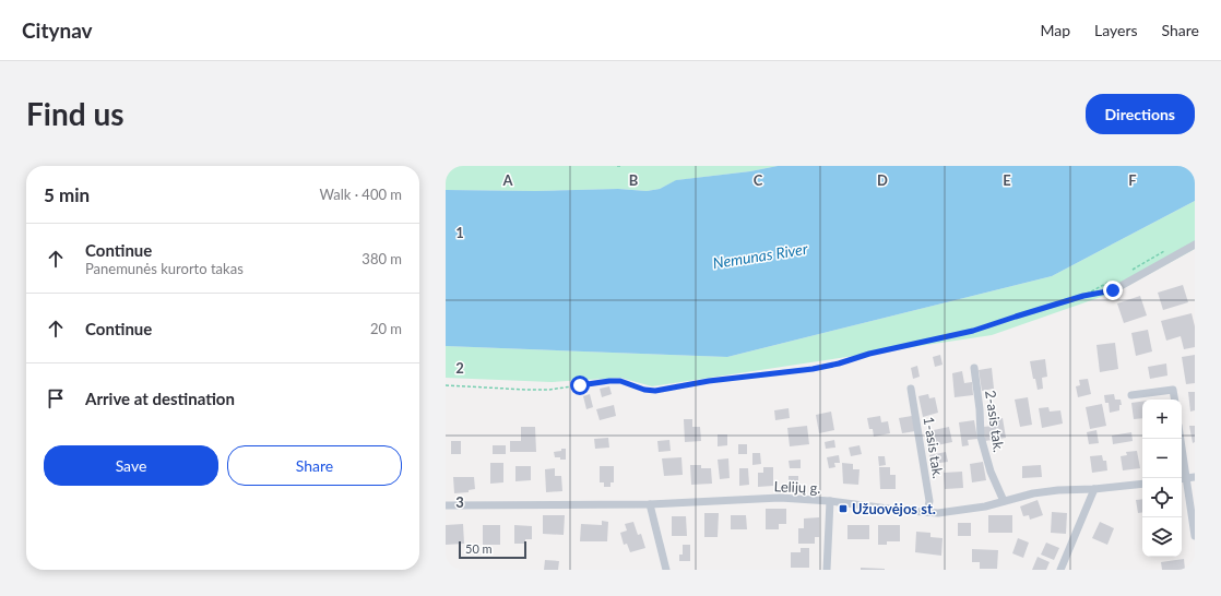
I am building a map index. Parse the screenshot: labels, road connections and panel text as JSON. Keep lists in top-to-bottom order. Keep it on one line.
{"streets":{"street":["2-asis tak.","1-asis tak.","Lelijų g."]},"crossings":[["2-asis tak.","Lelijų g."],["1-asis tak.","Lelijų g."]],"water":["Nemunas River"],"places":{"transit":["Užuovėjos st."]},"scale_bar":"50 m","page":{"header":"Citynav","nav":["Map","Layers","Share"],"buttons":["Directions",["Save","Share"]],"title":"Find us","heading":["5 min","Walk · 400 m"],"list":[["Continue","Panemunės kurorto takas","380 m"],["Continue","20 m"],"Arrive at destination"],"map_buttons":["+","−"],"scale":"50 m"},"grid":{"columns":["A","B","C","D","E","F"],"rows":["1","2","3"]}}
